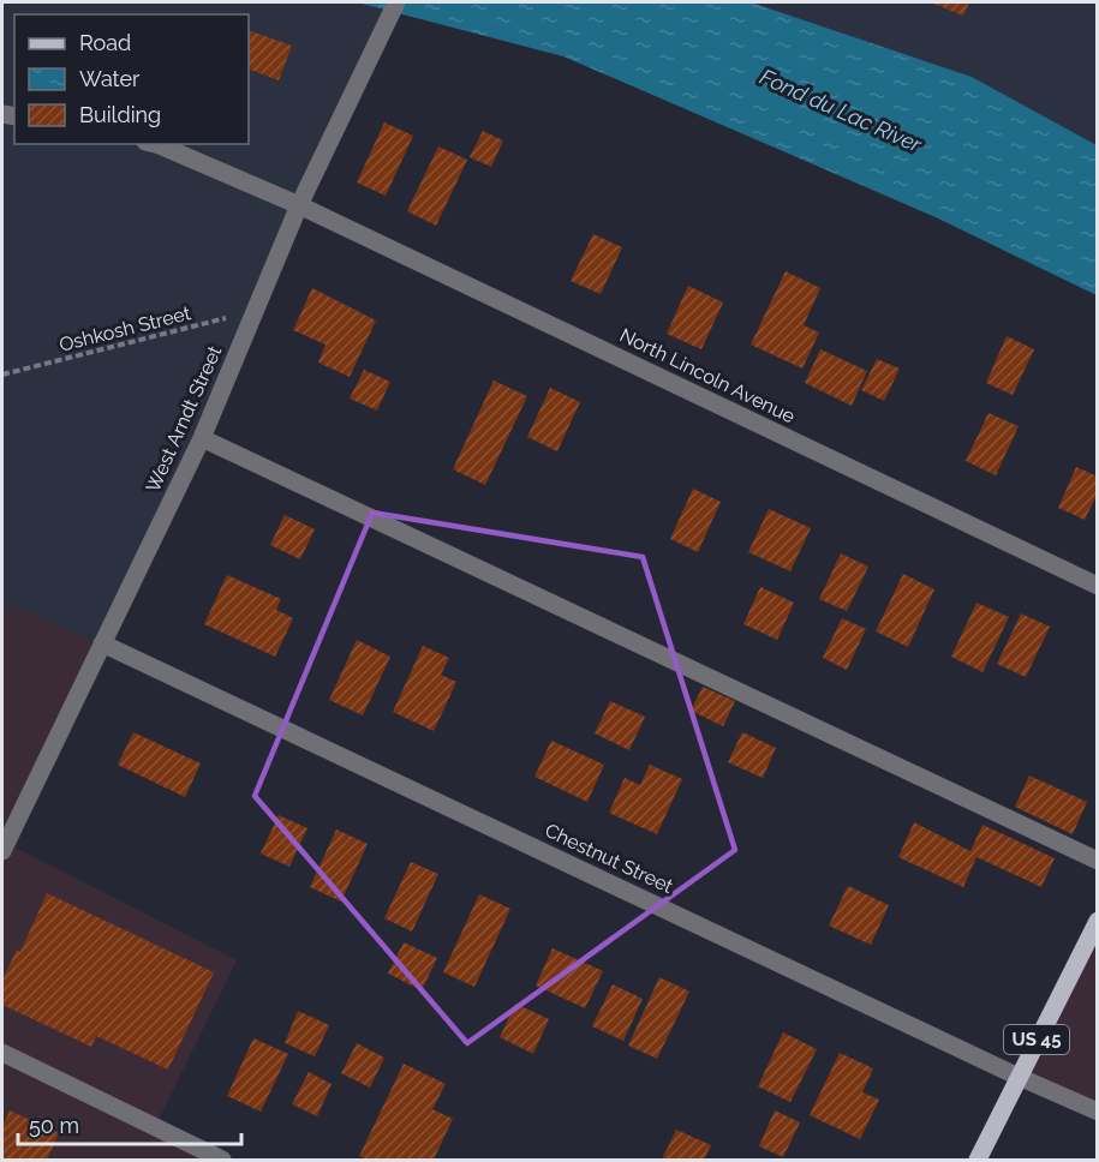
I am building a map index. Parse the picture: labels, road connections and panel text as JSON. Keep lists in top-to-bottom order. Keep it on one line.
{"streets":{"main road":["US 45"],"street":["North Lincoln Avenue","West Arndt Street","Chestnut Street"],"path":["Oshkosh Street"]},"crossings":[["Oshkosh Street","West Arndt Street"],["North Lincoln Avenue","West Arndt Street"],["West Arndt Street","Chestnut Street"],["Chestnut Street","US 45"]],"water":["Fond du Lac River"],"legend":["Road","Water","Building"],"scale_bar":"50 m"}
